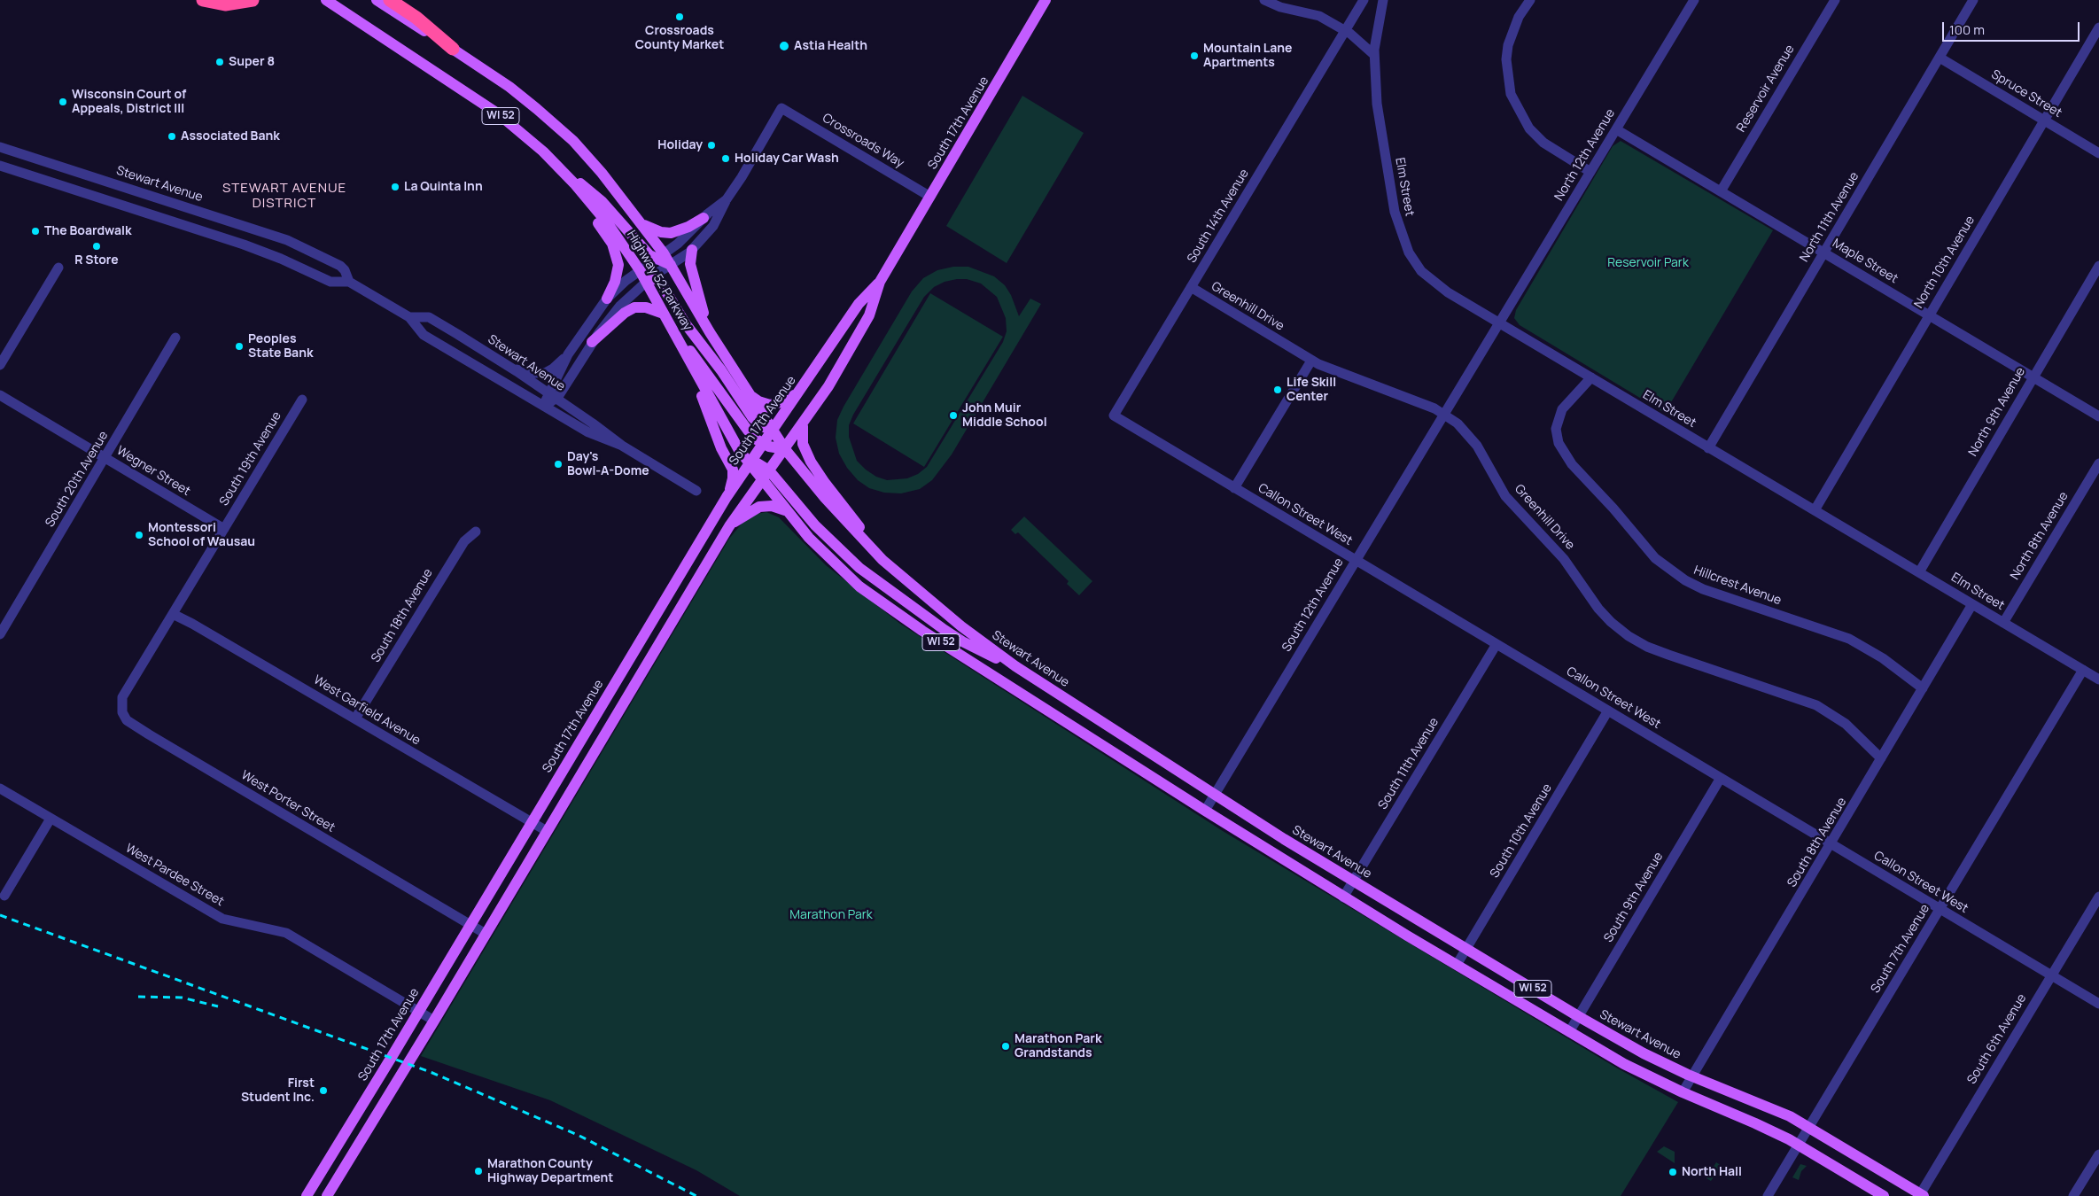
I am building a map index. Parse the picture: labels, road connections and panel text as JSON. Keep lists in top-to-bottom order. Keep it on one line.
{"streets":{"main road":["WI 52","South 17th Avenue","Stewart Avenue","Highway 52 Parkway"],"street":["Reservoir Avenue","Spruce Street","Crossroads Way","North 12th Avenue","Elm Street","South 14th Avenue","North 11th Avenue","Maple Street","North 10th Avenue","Greenhill Drive","North 9th Avenue","South 19th Avenue","Wegner Street","South 20th Avenue","Callon Street West","North 8th Avenue","Hillcrest Avenue","South 12th Avenue","South 18th Avenue","West Garfield Avenue","South 11th Avenue","West Porter Street","South 10th Avenue","South 8th Avenue","West Pardee Street","South 9th Avenue","South 7th Avenue","South 6th Avenue"]},"crossings":[["Reservoir Avenue","Maple Street"],["Spruce Street","North 11th Avenue"],["Spruce Street","North 10th Avenue"],["WI 52","South 17th Avenue"],["WI 52","Highway 52 Parkway"],["WI 52","South 12th Avenue"],["WI 52","South 11th Avenue"],["WI 52","South 10th Avenue"],["WI 52","South 8th Avenue"],["WI 52","South 9th Avenue"],["WI 52","South 7th Avenue"],["South 17th Avenue","Crossroads Way"],["South 17th Avenue","Stewart Avenue"],["South 17th Avenue","Highway 52 Parkway"],["South 17th Avenue","West Garfield Avenue"],["South 17th Avenue","West Porter Street"],["South 17th Avenue","West Pardee Street"],["North 12th Avenue","Elm Street"],["North 12th Avenue","Maple Street"],["North 12th Avenue","South 12th Avenue"],["Stewart Avenue","Highway 52 Parkway"],["Stewart Avenue","South 12th Avenue"],["Stewart Avenue","South 11th Avenue"],["Stewart Avenue","South 10th Avenue"],["Stewart Avenue","South 8th Avenue"],["Stewart Avenue","South 9th Avenue"],["Stewart Avenue","South 7th Avenue"],["Stewart Avenue","South 6th Avenue"],["Elm Street","North 11th Avenue"],["Elm Street","North 10th Avenue"],["Elm Street","North 9th Avenue"],["Elm Street","North 8th Avenue"],["Elm Street","Hillcrest Avenue"],["Elm Street","South 12th Avenue"],["Elm Street","South 8th Avenue"],["Elm Street","South 7th Avenue"],["South 14th Avenue","Greenhill Drive"],["South 14th Avenue","Callon Street West"],["North 11th Avenue","Maple Street"],["Maple Street","North 10th Avenue"],["Maple Street","North 9th Avenue"],["Greenhill Drive","South 12th Avenue"],["Greenhill Drive","South 8th Avenue"],["South 19th Avenue","Wegner Street"],["South 19th Avenue","West Garfield Avenue"],["South 19th Avenue","West Porter Street"],["Wegner Street","South 20th Avenue"],["Callon Street West","South 12th Avenue"],["Callon Street West","South 11th Avenue"],["Callon Street West","South 10th Avenue"],["Callon Street West","South 8th Avenue"],["Callon Street West","South 9th Avenue"],["Callon Street West","South 7th Avenue"],["Callon Street West","South 6th Avenue"],["Hillcrest Avenue","South 8th Avenue"],["South 18th Avenue","West Garfield Avenue"]],"districts":["STEWART AVENUE DISTRICT"],"parks":["Reservoir Park","Marathon Park"],"places":["Crossroads County Market","Astia Health","Mountain Lane Apartments","Super 8","Wisconsin Court of Appeals, District III","Associated Bank","Holiday","Holiday Car Wash","La Quinta Inn","The Boardwalk","R Store","Peoples State Bank","Life Skill Center","John Muir Middle School","Day's Bowl-A-Dome","Montessori School of Wausau","Marathon Park Grandstands","First Student Inc.","Marathon County Highway Department","North Hall"],"scale_bar":"100 m"}
